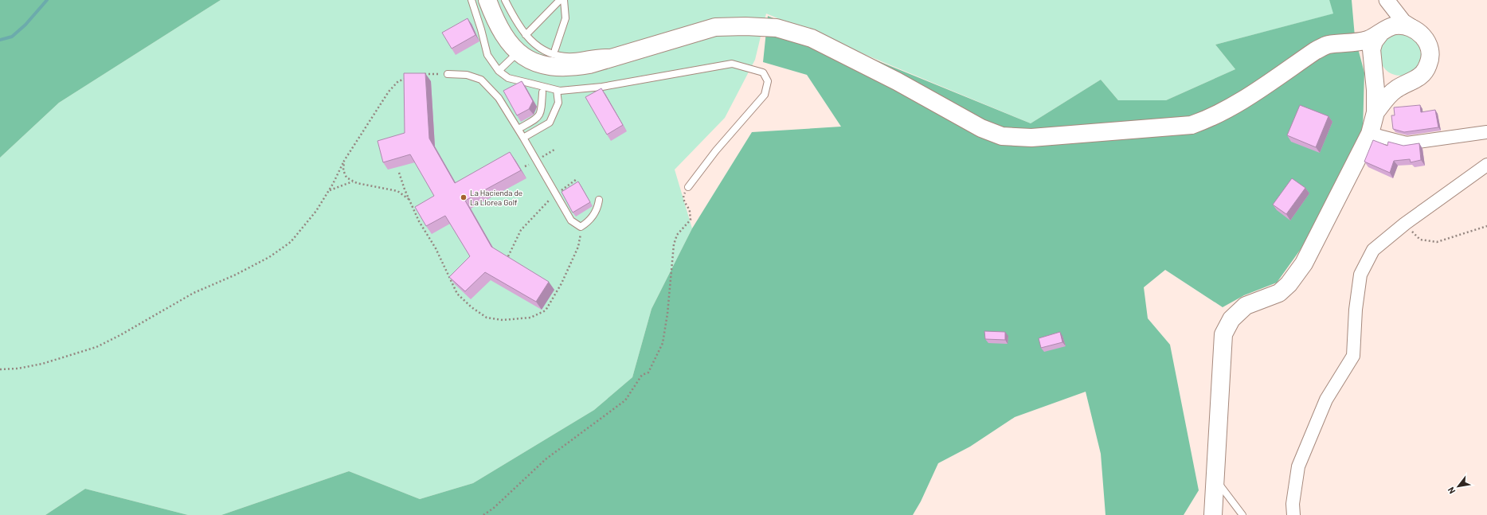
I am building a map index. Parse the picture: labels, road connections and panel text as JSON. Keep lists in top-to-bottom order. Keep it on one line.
{"places":["La Hacienda de La Llorea Golf"],"north":"bottom left"}
